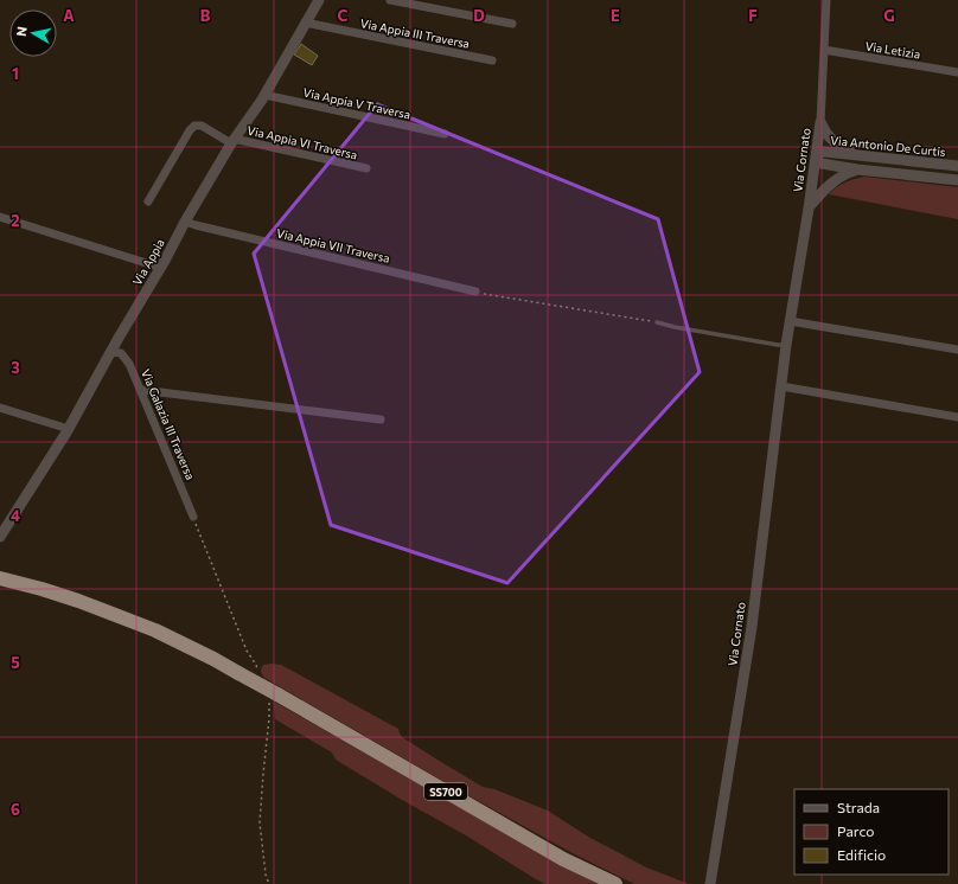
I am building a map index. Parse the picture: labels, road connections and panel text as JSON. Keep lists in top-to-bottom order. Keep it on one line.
{"streets":{"highway":["SS700"],"street":["Via Appia III Traversa","Via Letizia","Via Appia V Traversa","Via Appia VI Traversa","Via Antonio De Curtis","Via Cornato","Via Appia VII Traversa","Via Appia","Via Galazia III Traversa"]},"crossings":[["Via Appia III Traversa","Via Appia"],["Via Letizia","Via Cornato"],["Via Appia V Traversa","Via Appia"],["Via Appia VI Traversa","Via Appia"],["Via Antonio De Curtis","Via Cornato"],["Via Appia VII Traversa","Via Appia"],["Via Appia","Via Galazia III Traversa"]],"legend":["Strada","Parco","Edificio"],"north":"left","grid":{"columns":["A","B","C","D","E","F","G"],"rows":["1","2","3","4","5","6"]}}
